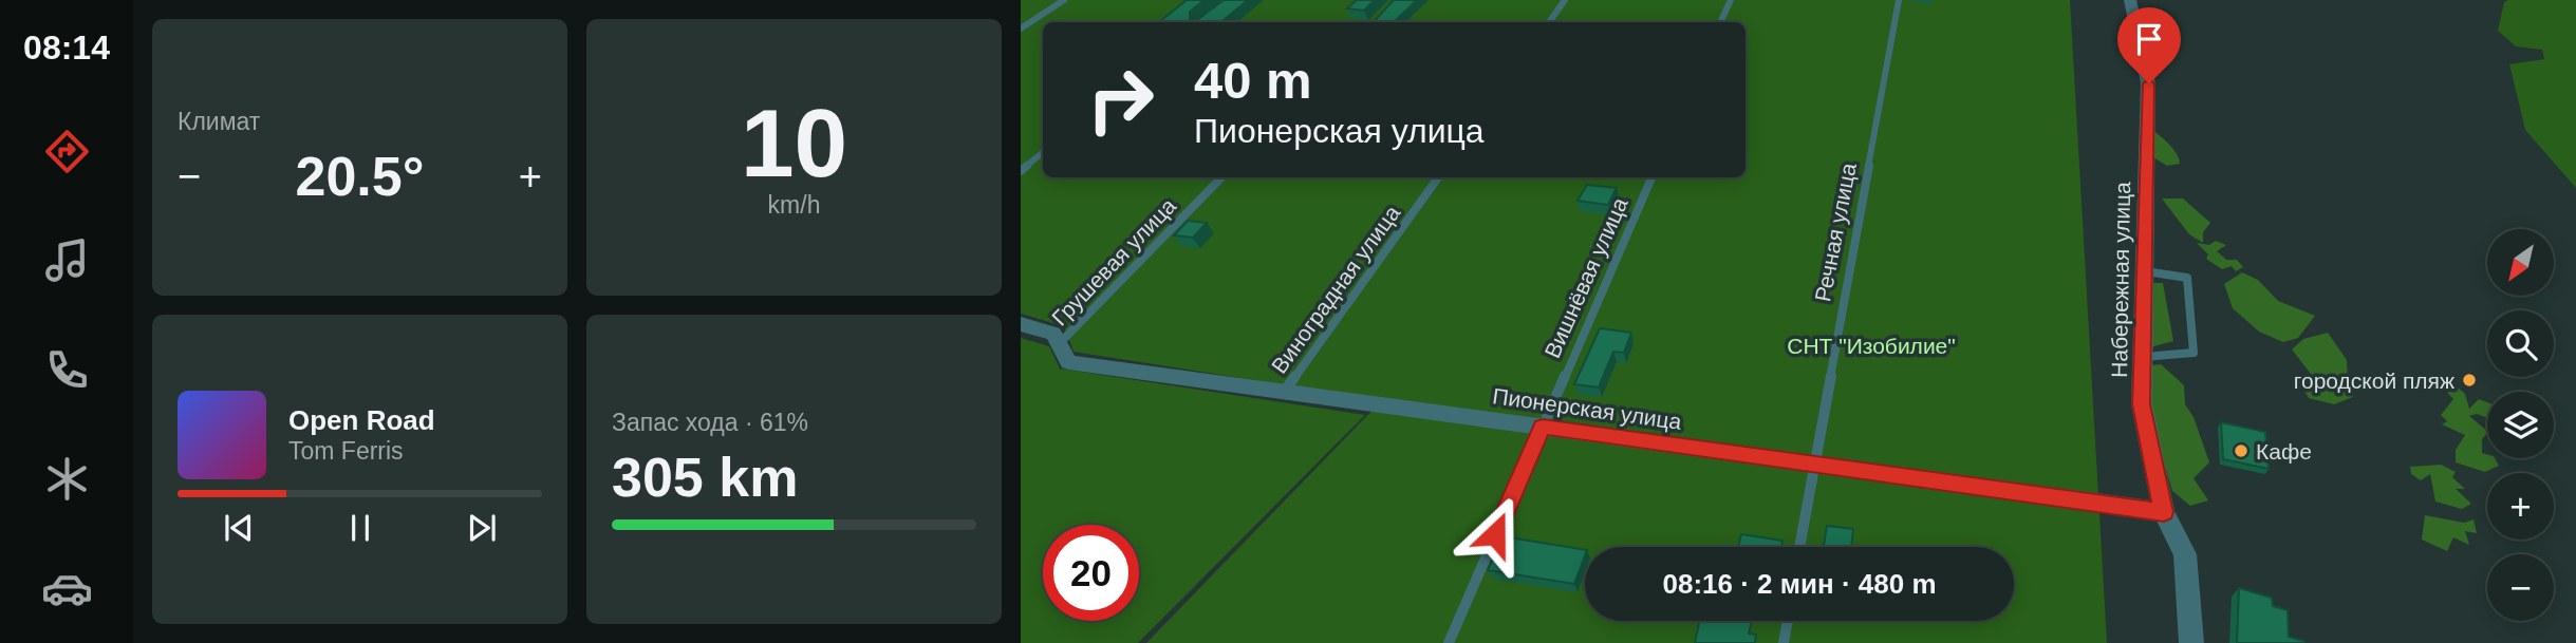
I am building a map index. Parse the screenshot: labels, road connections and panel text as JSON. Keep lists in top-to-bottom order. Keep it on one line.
{"streets":{"street":["Набережная улица","Пионерская улица"],"lane":["Речная улица","Грушевая улица","Вишнёвая улица","Виноградная улица"]},"crossings":[["Речная улица","Пионерская улица"],["Грушевая улица","Пионерская улица"],["Вишнёвая улица","Пионерская улица"],["Набережная улица","Пионерская улица"],["Виноградная улица","Пионерская улица"]],"parks":["СНТ \"Изобилие\""],"places":["городской пляж","Кафе"],"north":"bottom left","page":{"tabs":"08:14","tile":["Климат",["10","km/h"],["Запас хода · 61%","305 km"]],"turn":["40 m","Пионерская улица"],"heat":["−","20.5°","+"],"map_buttons":["+","−"],"song":["Open Road","Tom Ferris"],"limit":"20","trip":"08:16 · 2 мин · 480 m"}}
